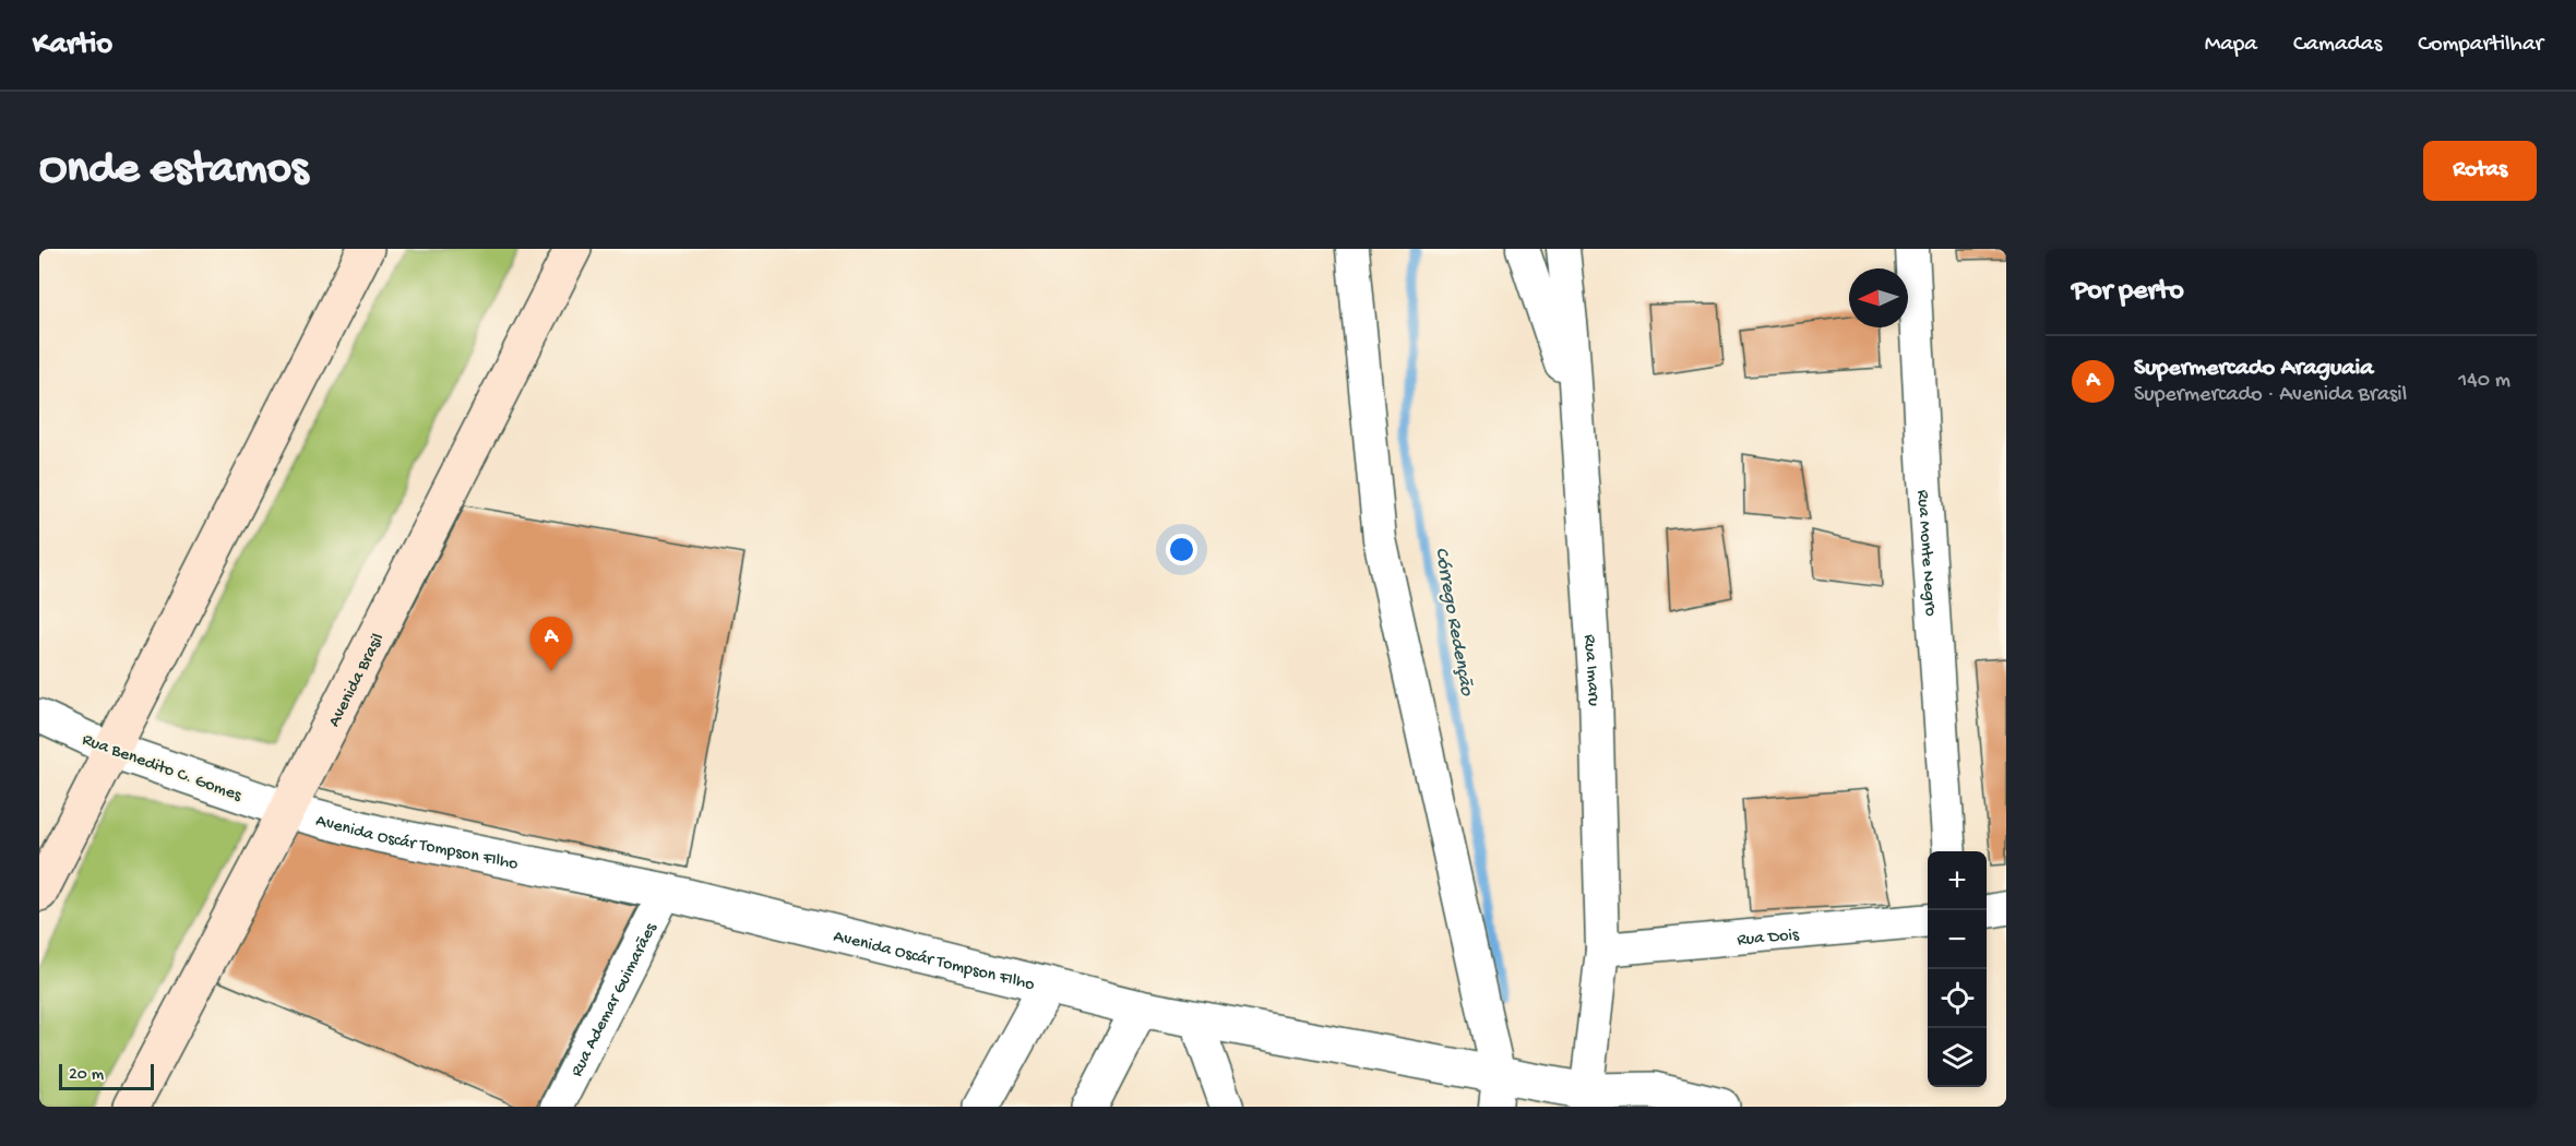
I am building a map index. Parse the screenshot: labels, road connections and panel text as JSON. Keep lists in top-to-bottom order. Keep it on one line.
{"streets":{"main road":["Avenida Brasil"],"street":["Rua Monte Negro","Rua Imaru","Rua Benedito C. Gomes","Avenida Oscár Tompson FIlho","Rua Dois","Rua Ademar Guimarães"]},"crossings":[["Rua Imaru","Avenida Oscár Tompson FIlho"],["Rua Imaru","Rua Dois"],["Avenida Brasil","Rua Benedito C. Gomes"],["Avenida Brasil","Avenida Oscár Tompson FIlho"],["Rua Benedito C. Gomes","Avenida Oscár Tompson FIlho"],["Avenida Oscár Tompson FIlho","Rua Ademar Guimarães"]],"water":["Córrego Redenção"],"scale_bar":"20 m","north":"left","page":{"header":"Kartio","nav":["Mapa","Camadas","Compartilhar"],"buttons":"Rotas","title":"Onde estamos","heading":"Por perto","list":[{"mark":"A","name":"Supermercado Araguaia","note":"Supermercado · Avenida Brasil","value":"140 m"}],"pins":"A","map_buttons":["+","−"],"scale":"20 m"}}
